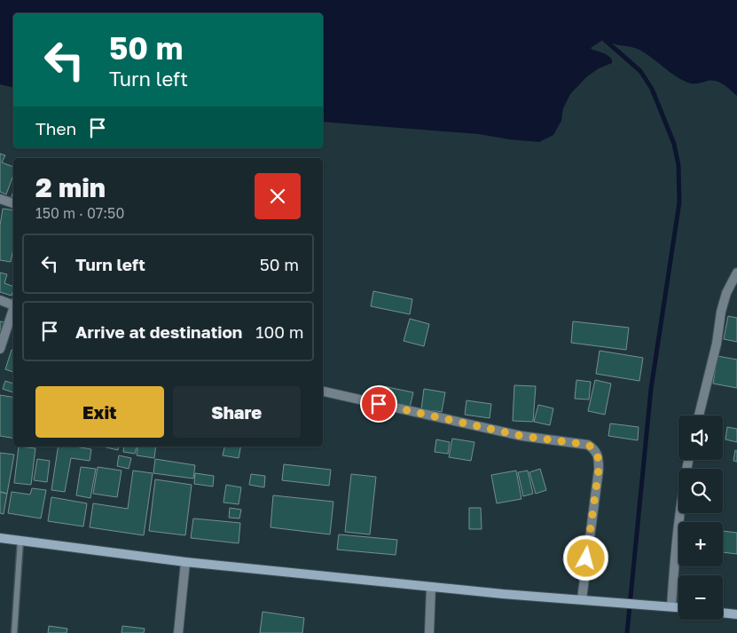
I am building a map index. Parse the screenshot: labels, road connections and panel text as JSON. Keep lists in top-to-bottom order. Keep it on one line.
{"page":{"turn":["50 m","Turn left"],"then":"Then","heading":["2 min","150 m · 07:50"],"list":[{"name":"Turn left","value":"50 m"},{"name":"Arrive at destination","value":"100 m"}],"buttons":["Exit","Share"],"map_buttons":["+","−"]}}
